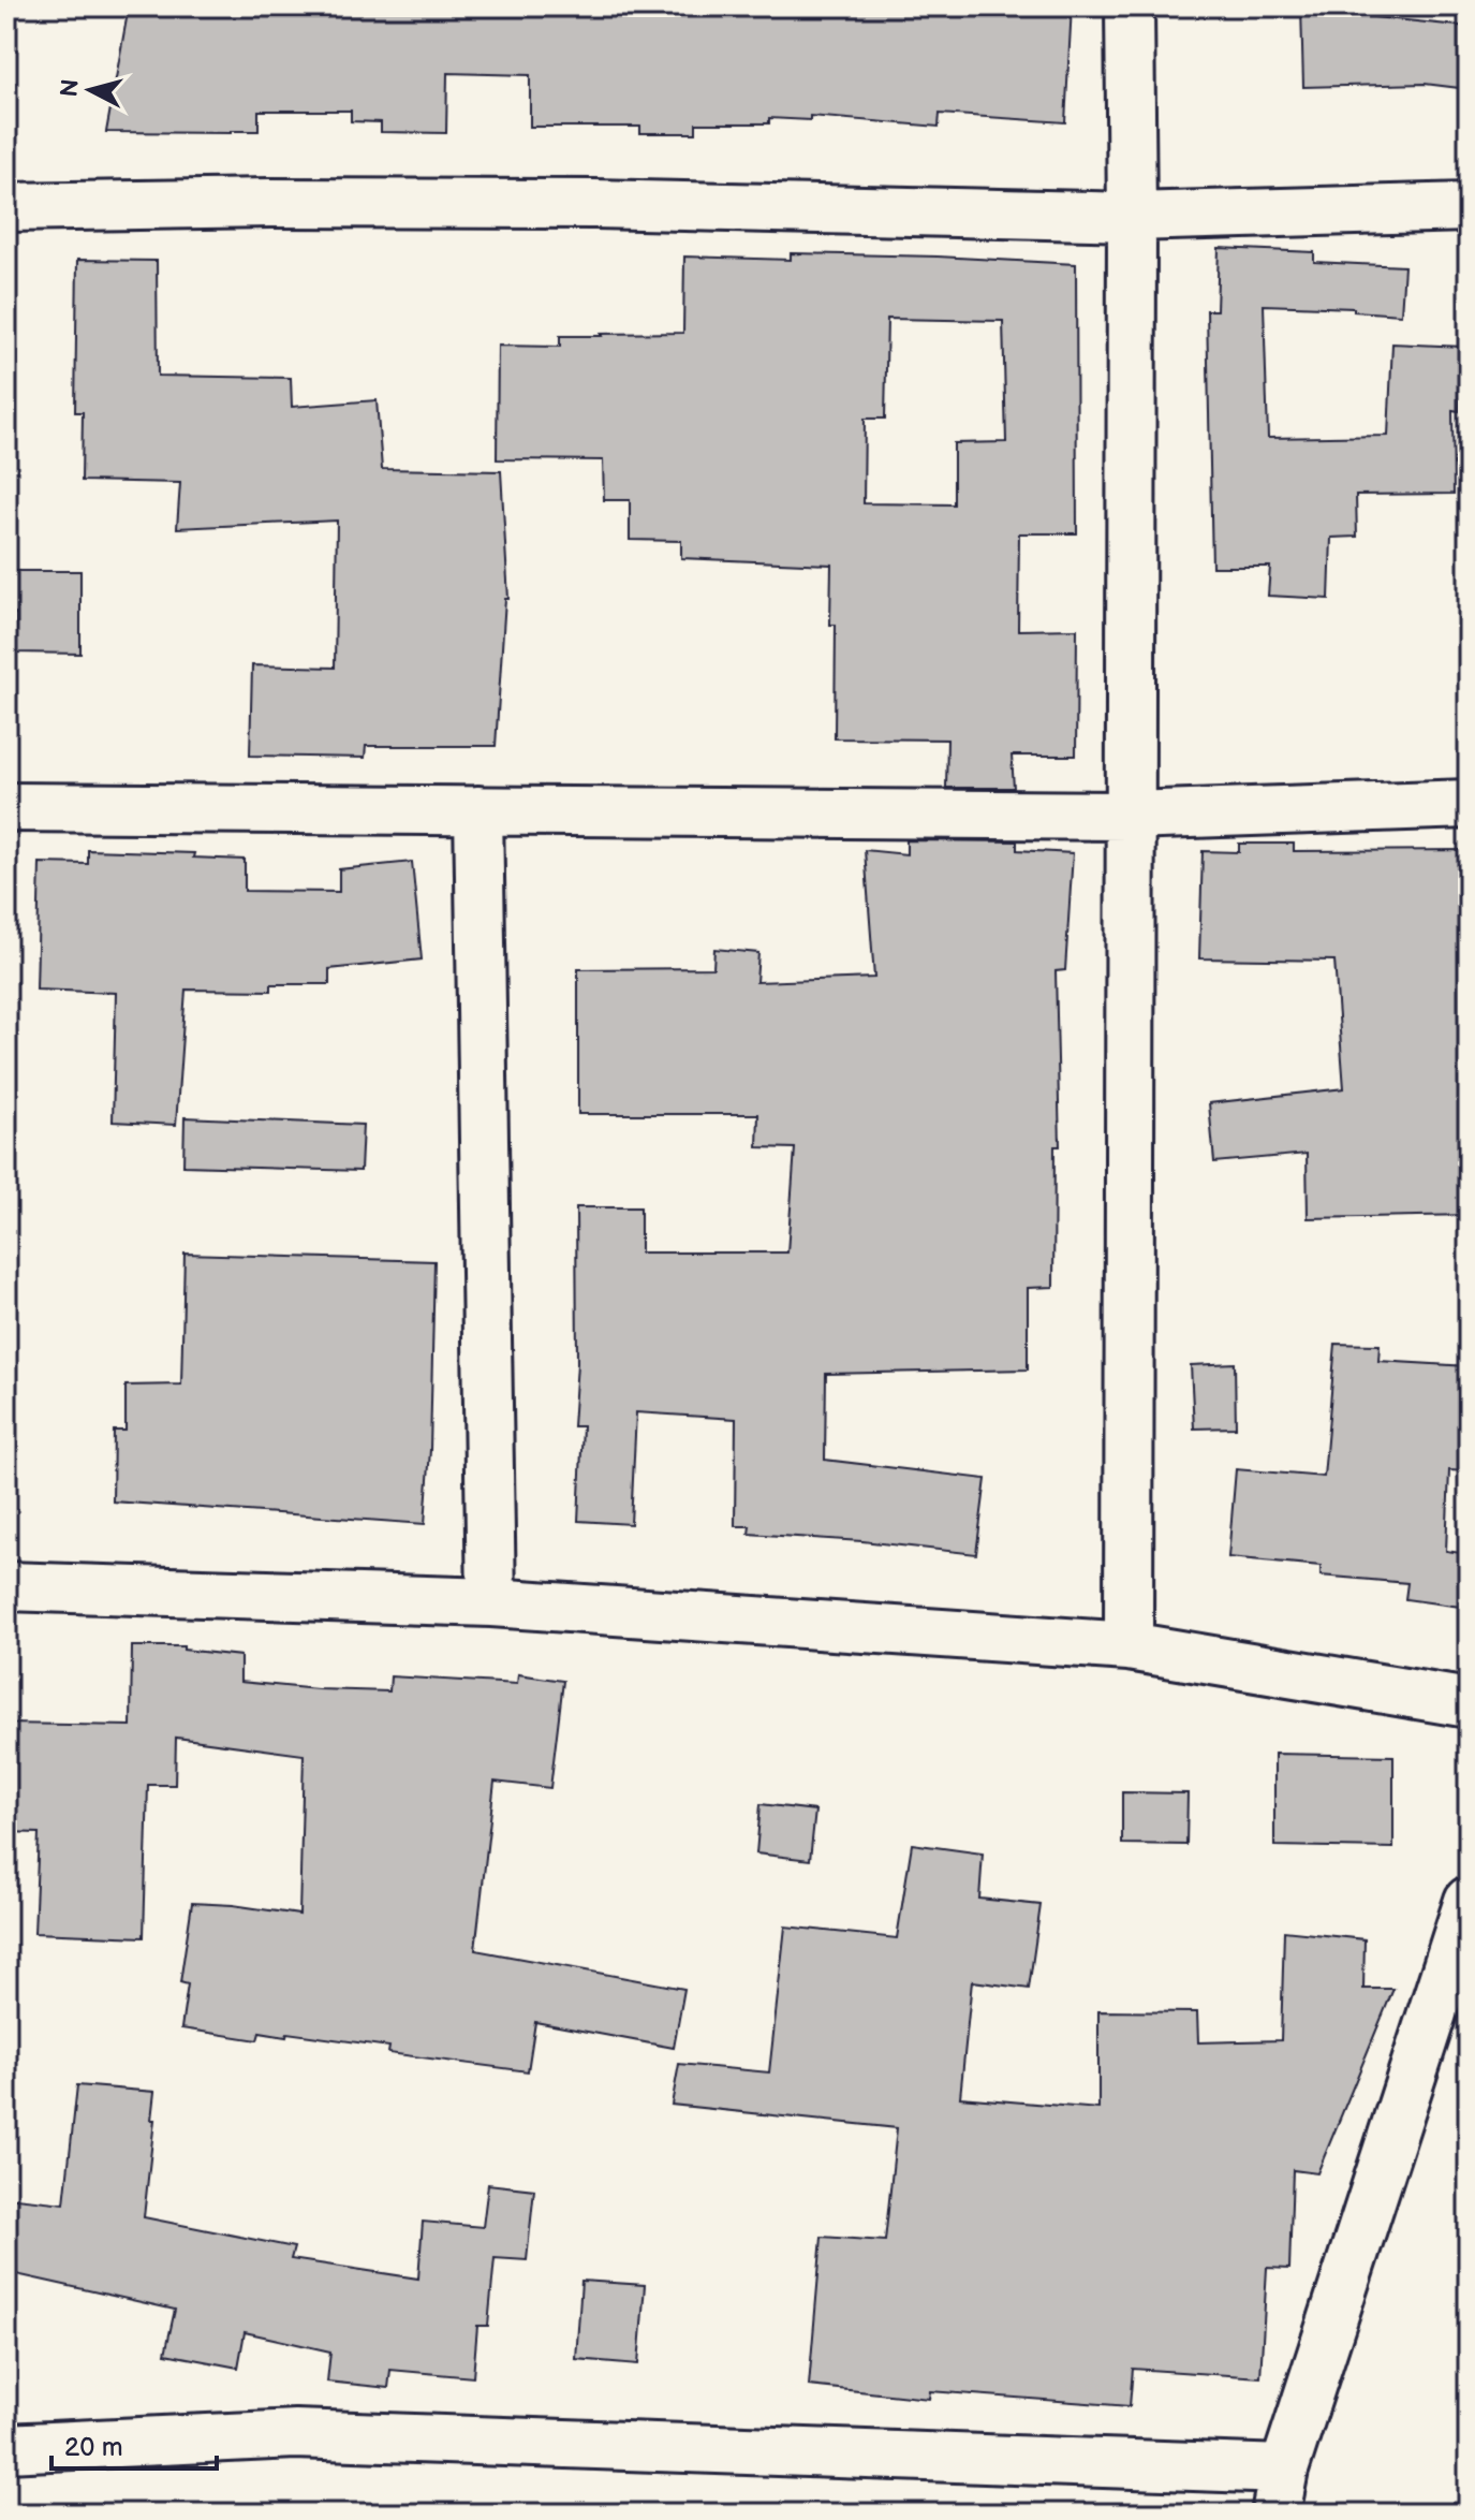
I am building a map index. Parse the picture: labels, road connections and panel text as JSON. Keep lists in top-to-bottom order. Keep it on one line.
{"scale_bar":"20 m","north":"left"}
